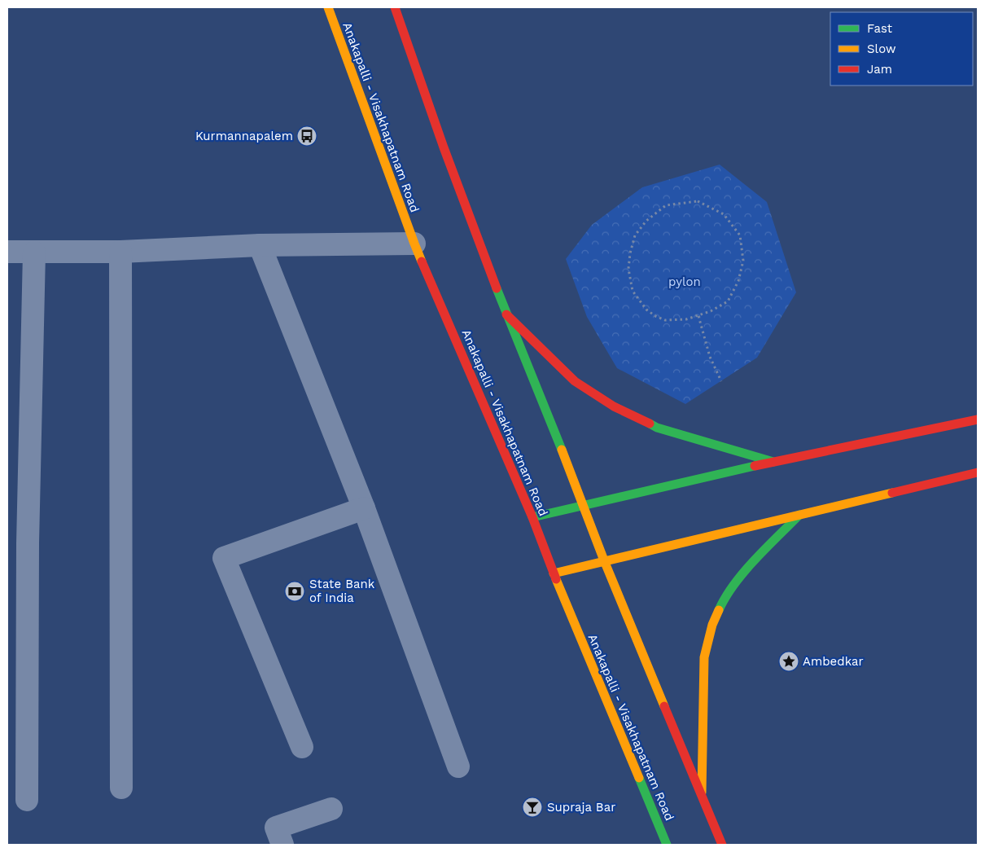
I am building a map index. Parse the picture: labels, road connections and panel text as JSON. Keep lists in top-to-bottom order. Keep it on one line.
{"streets":{"main road":["Anakapalli - Visakhapatnam Road"]},"parks":["pylon"],"places":{"bus stop":["Kurmannapalem"],"bank":["State Bank of India"],"place":["Ambedkar"],"bar":["Supraja Bar"]},"legend":["Fast","Slow","Jam"]}
